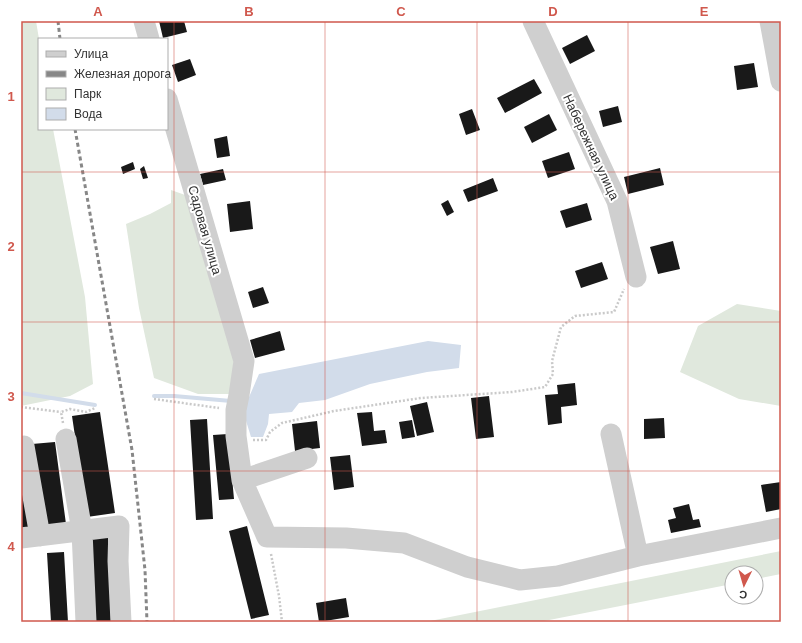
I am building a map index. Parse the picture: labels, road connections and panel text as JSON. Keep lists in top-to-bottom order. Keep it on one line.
{"streets":{"street":["Набережная улица","Садовая улица"]},"legend":["Улица","Железная дорога","Парк","Вода"],"north":"bottom","grid":{"columns":["A","B","C","D","E"],"rows":["1","2","3","4"]}}
